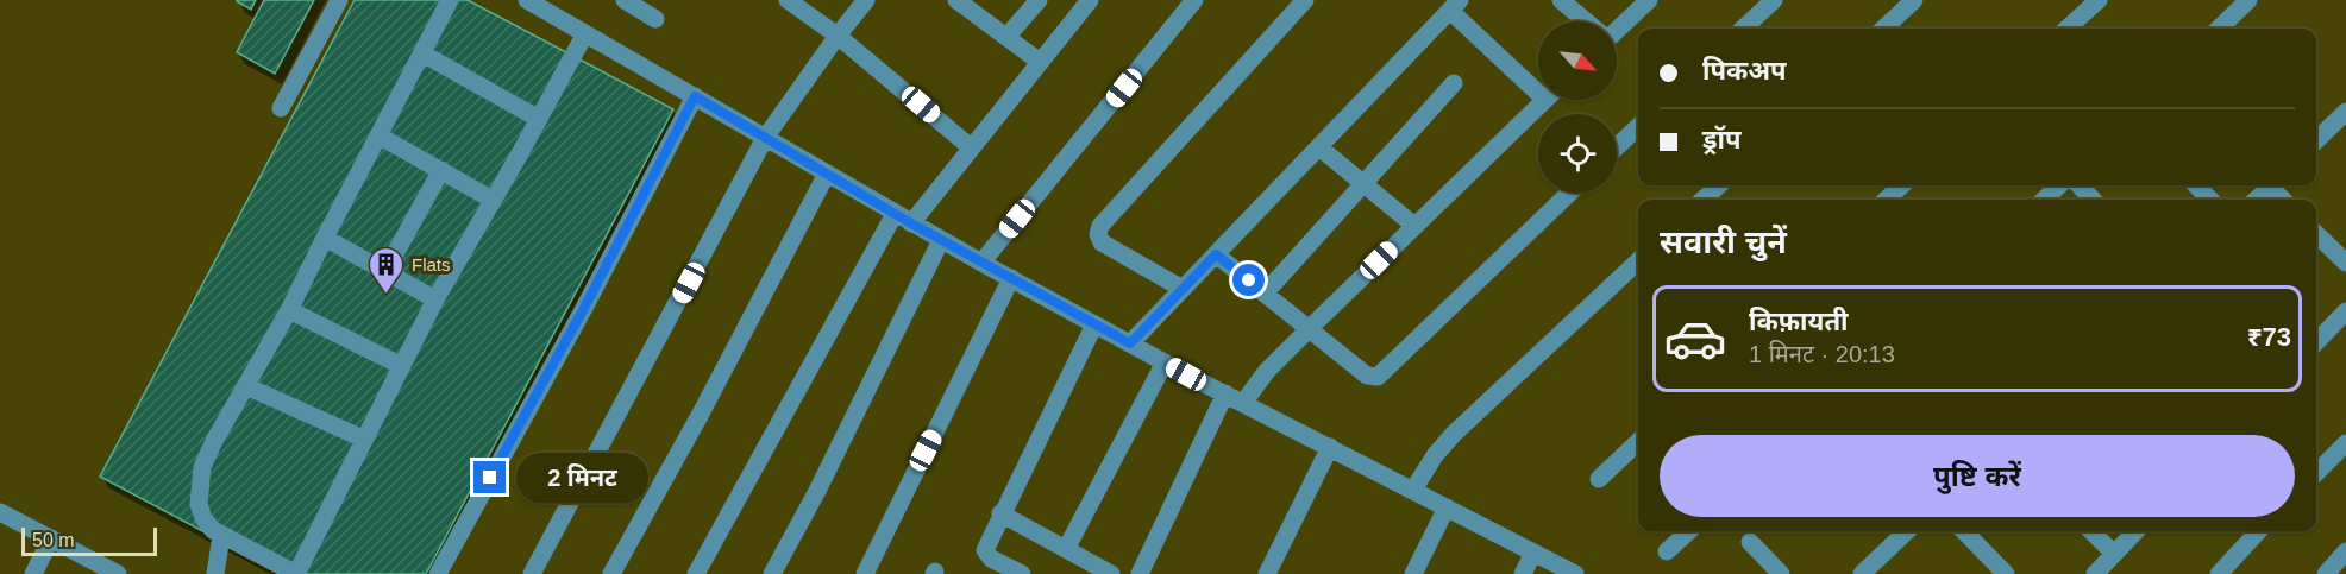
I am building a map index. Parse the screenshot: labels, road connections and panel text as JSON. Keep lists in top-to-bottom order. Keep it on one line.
{"places":{"building":["Flats"]},"scale_bar":"50 m","north":"bottom right","page":{"banner":["पिकअप","ड्रॉप"],"heading":"सवारी चुनें","list":[{"name":"किफ़ायती","note":"1 मिनट · 20:13","value":"₹73"}],"buttons":"पुष्टि करें","bubble":"2 मिनट","scale":"50 m"}}
